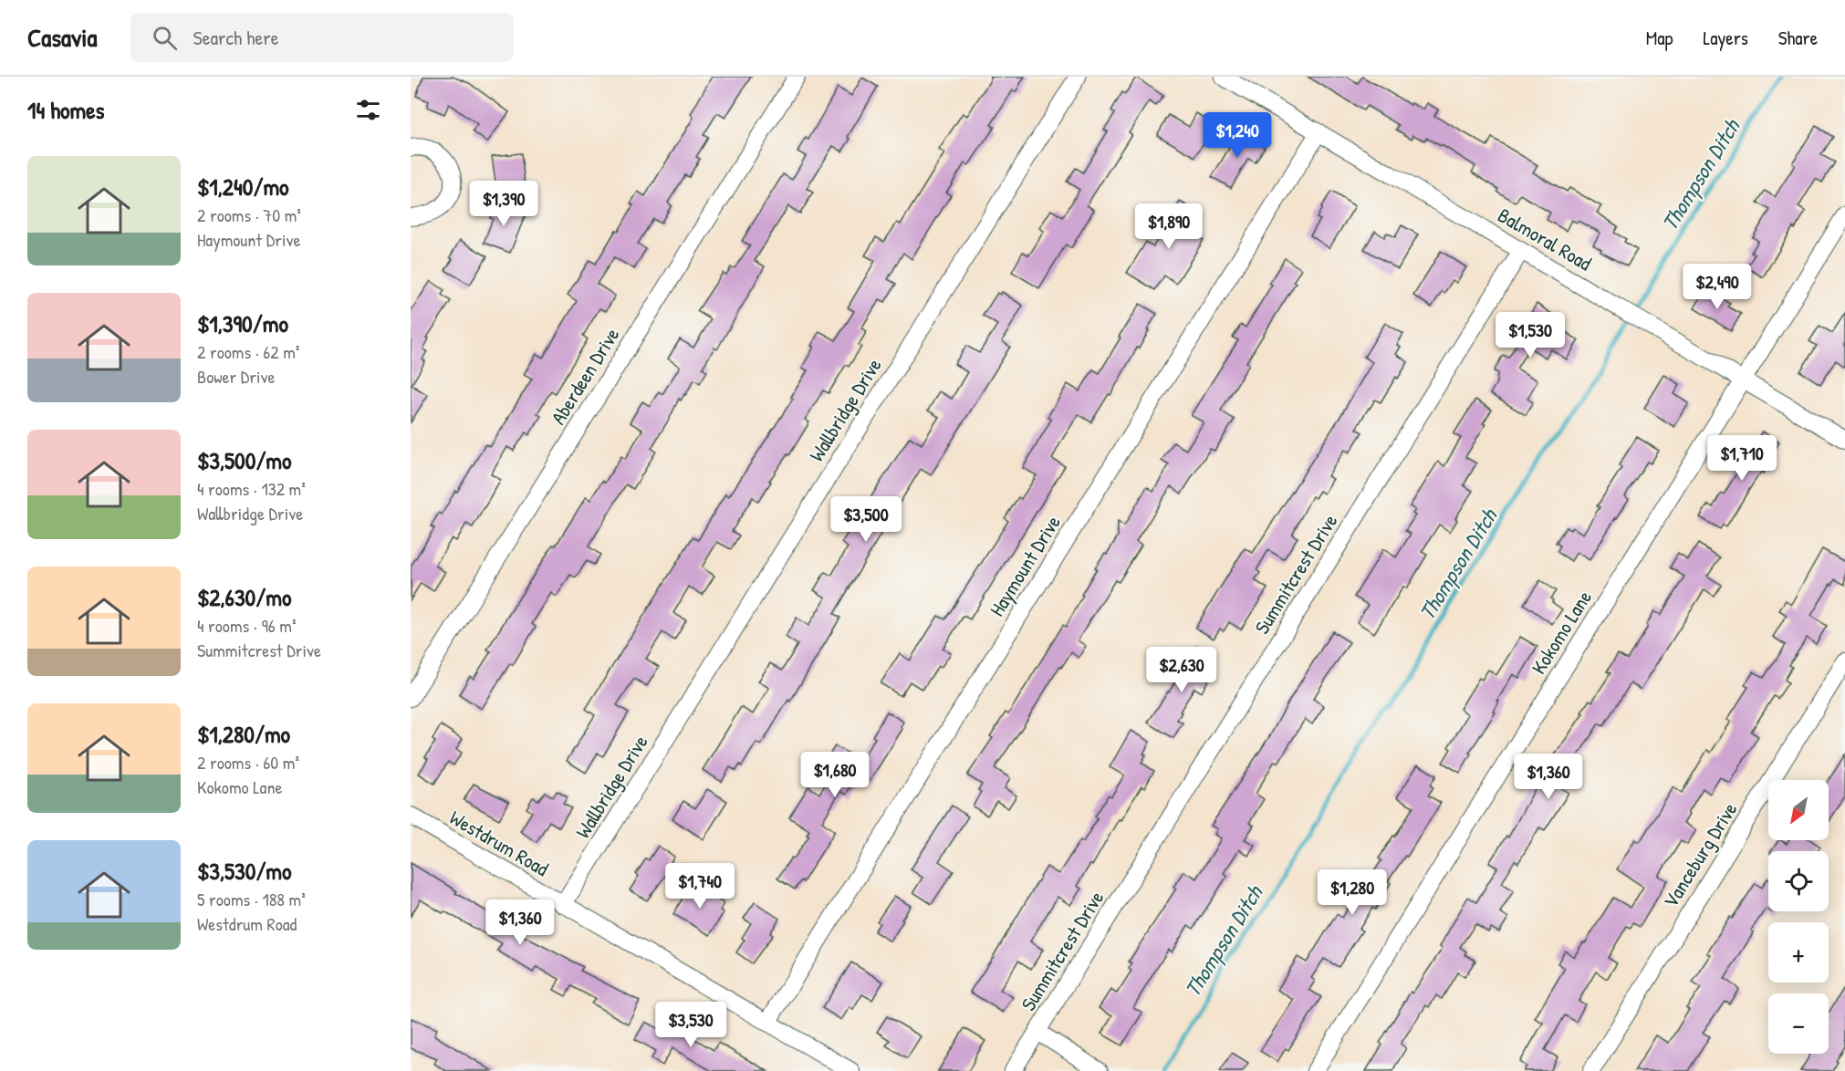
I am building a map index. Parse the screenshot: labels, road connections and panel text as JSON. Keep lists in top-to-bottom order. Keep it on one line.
{"streets":{"street":["Balmoral Road","Aberdeen Drive","Wallbridge Drive","Haymount Drive","Summitcrest Drive","Kokomo Lane","Westdrum Road","Vanceburg Drive"]},"crossings":[["Balmoral Road","Haymount Drive"],["Balmoral Road","Summitcrest Drive"],["Balmoral Road","Kokomo Lane"],["Wallbridge Drive","Westdrum Road"],["Haymount Drive","Westdrum Road"]],"water":["Thompson Ditch"],"north":"bottom left","page":{"header":"Casavia","search":"Search here","nav":["Map","Layers","Share"],"heading":"14 homes","price":["$1,240","$1,390","$1,890","$2,490","$1,530","$1,710","$3,500","$2,630","$1,680","$1,360","$1,740","$1,280","$1,360","$3,530"],"list":[{"name":"$1,240/mo","note":"2 rooms · 70 m² · Haymount Drive"},{"name":"$1,390/mo","note":"2 rooms · 62 m² · Bower Drive"},{"name":"$3,500/mo","note":"4 rooms · 132 m² · Wallbridge Drive"},{"name":"$2,630/mo","note":"4 rooms · 96 m² · Summitcrest Drive"},{"name":"$1,280/mo","note":"2 rooms · 60 m² · Kokomo Lane"},{"name":"$3,530/mo","note":"5 rooms · 188 m² · Westdrum Road"}],"map_buttons":["+","−"]}}
